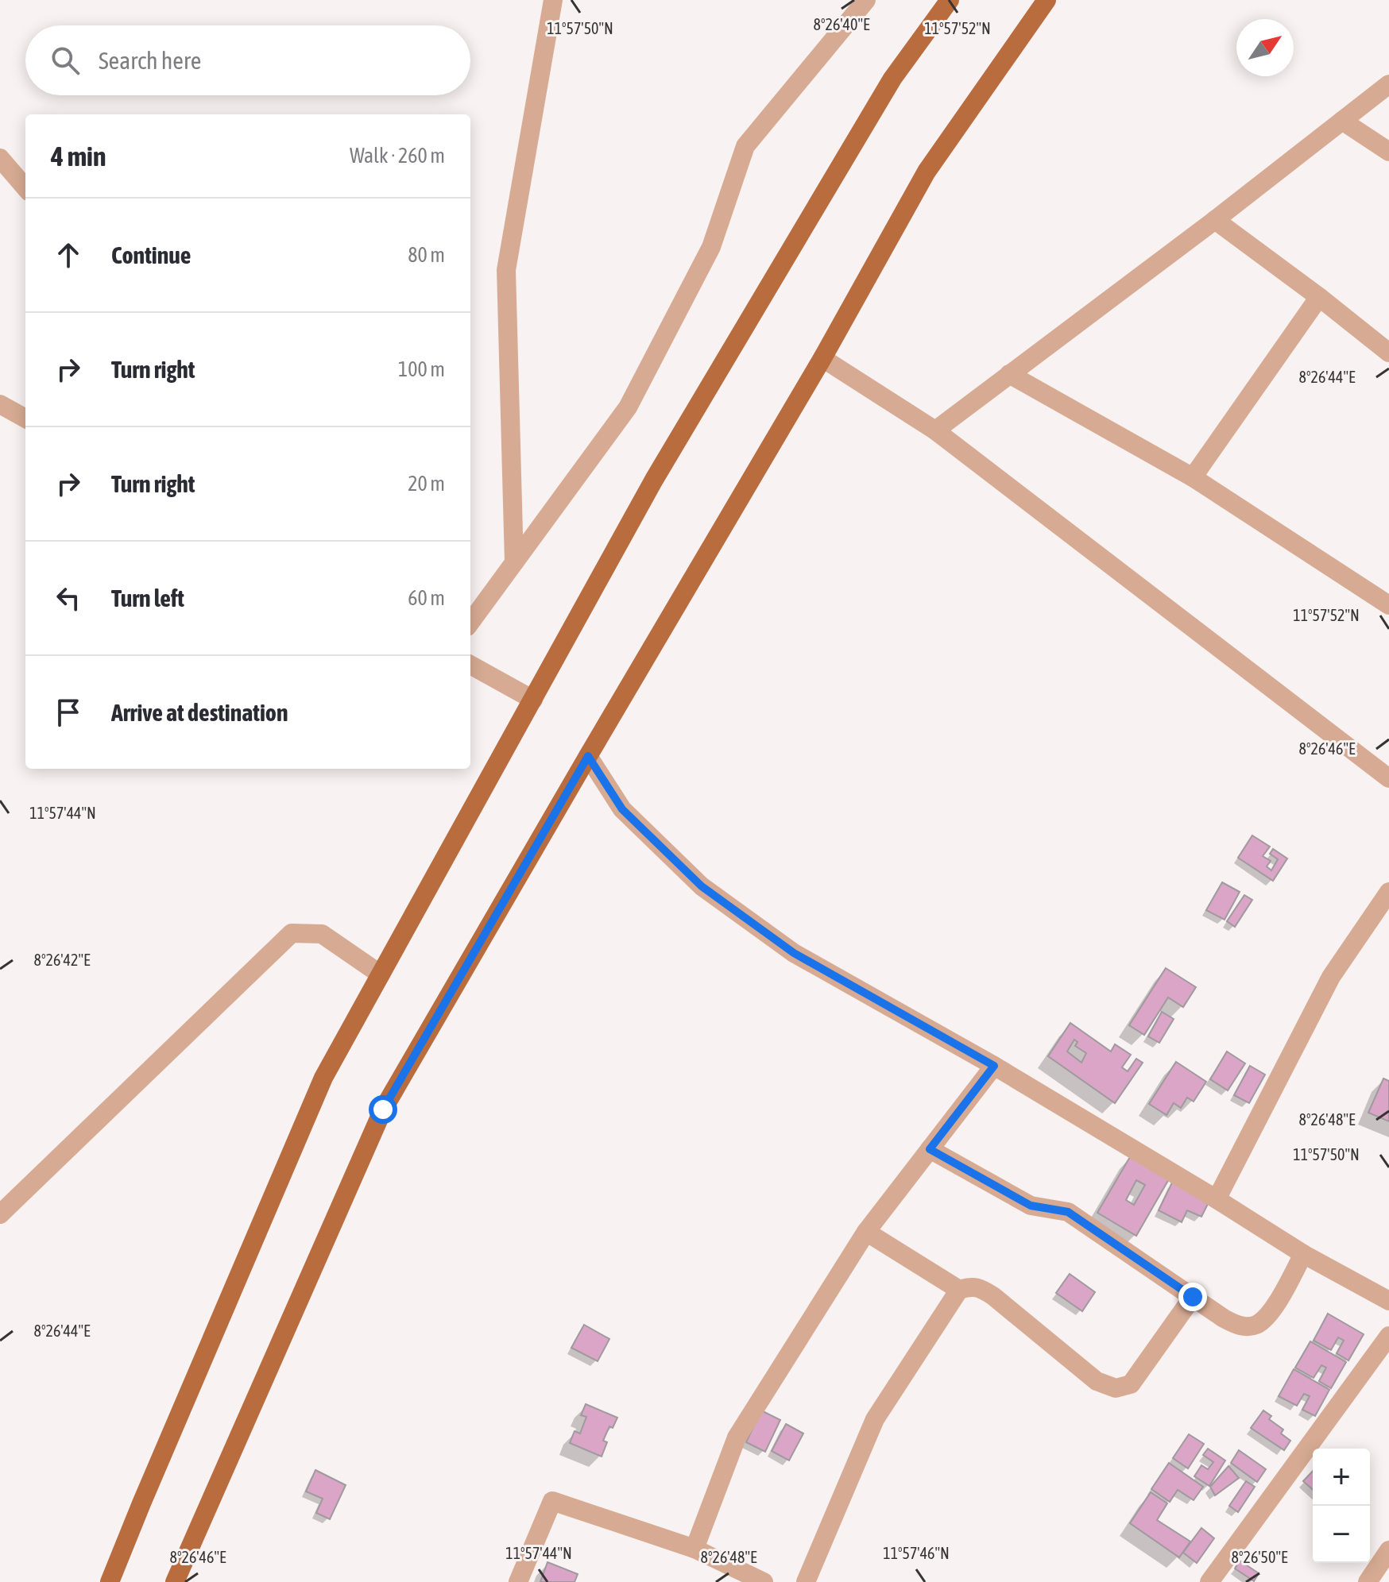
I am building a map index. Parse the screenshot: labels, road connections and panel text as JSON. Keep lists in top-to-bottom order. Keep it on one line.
{"north":"top right","page":{"search":"Search here","heading":["4 min","Walk · 260 m"],"list":[["Continue","80 m"],["Turn right","100 m"],["Turn right","20 m"],["Turn left","60 m"],"Arrive at destination"],"map_buttons":["+","−"]},"coordinates":["8°26'40\"E","11°57'50\"N","11°57'52\"N","8°26'44\"E","8°26'46\"E","11°57'44\"N","8°26'42\"E","8°26'48\"E","11°57'46\"N","8°26'50\"E"]}
